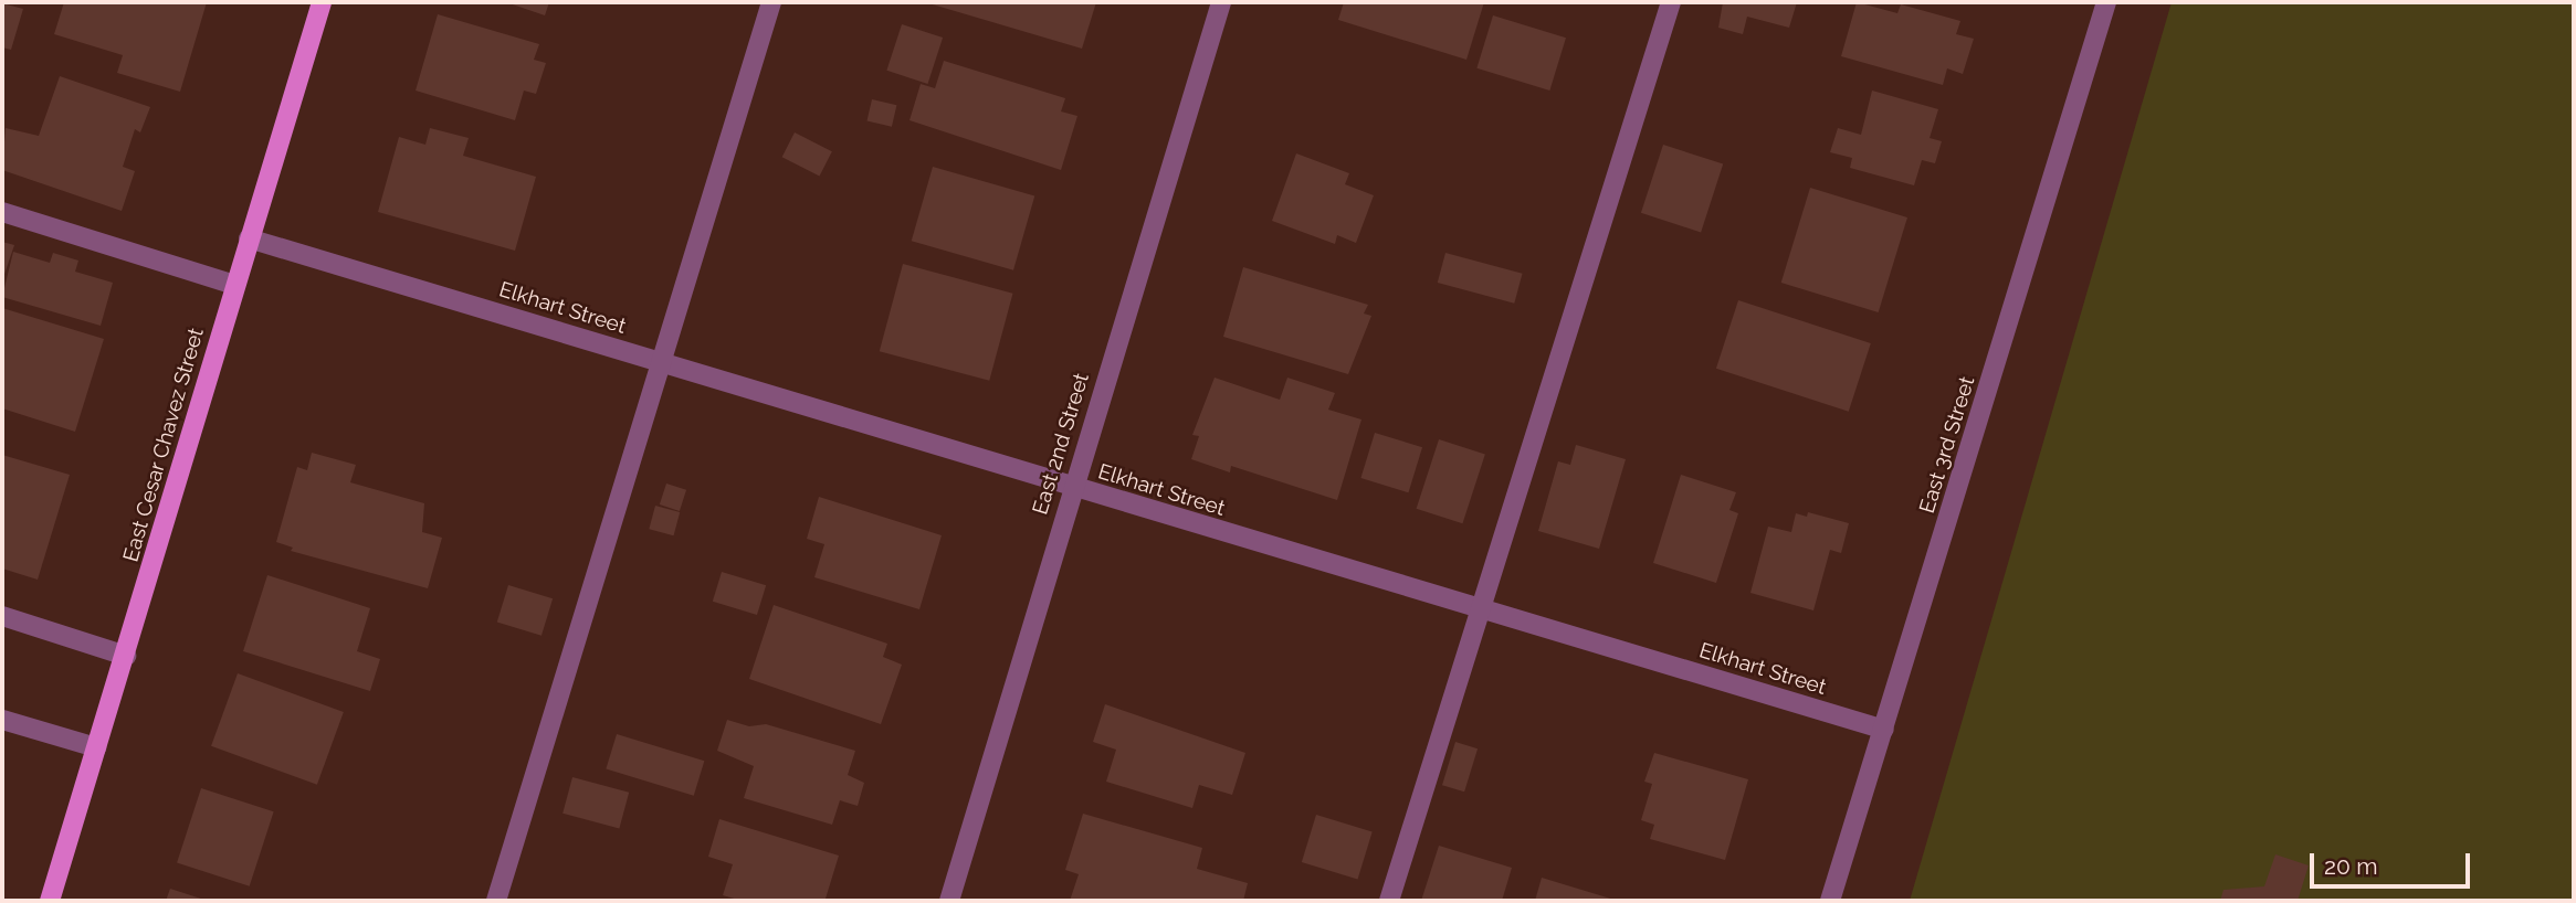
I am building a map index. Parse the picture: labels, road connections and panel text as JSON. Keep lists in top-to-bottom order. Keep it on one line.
{"streets":{"main road":["East Cesar Chavez Street"],"street":["Elkhart Street","East 2nd Street","East 3rd Street"]},"crossings":[["Elkhart Street","East 2nd Street"],["Elkhart Street","East Cesar Chavez Street"],["Elkhart Street","East 3rd Street"]],"scale_bar":"20 m"}
